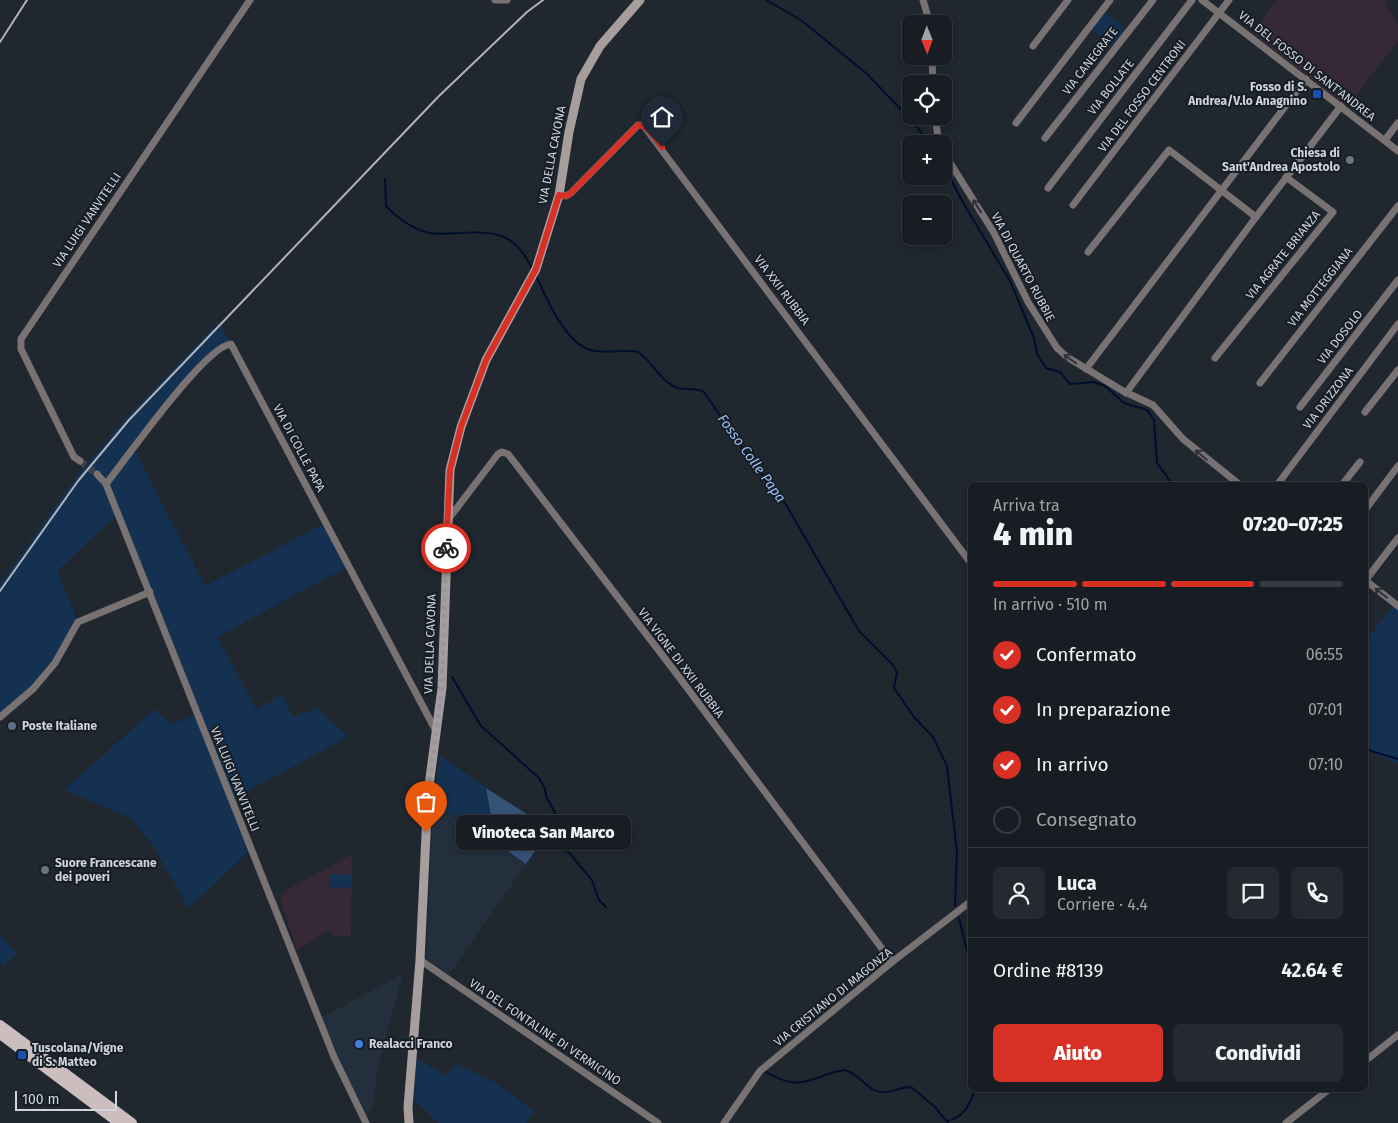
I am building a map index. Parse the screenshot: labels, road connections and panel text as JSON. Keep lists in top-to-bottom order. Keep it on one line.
{"streets":{"main road":["VIA DELLA CAVONA"],"street":["VIA CANEGRATE","VIA DEL FOSSO DI SANT'ANDREA","VIA BOLLATE","VIA DEL FOSSO CENTRONI","VIA LUIGI VANVITELLI","VIA AGRATE BRIANZA","VIA DI QUARTO RUBBIE","VIA MOTTEGGIANA","VIA XXII RUBBIA","VIA DOSOLO","VIA DRIZZONA","VIA DI COLLE PAPA","VIA VIGNE DI XXII RUBBIA","VIA CRISTIANO DI MAGONZA","VIA DEL FONTALINE DI VERMICINO"]},"crossings":[["VIA DEL FOSSO DI SANT'ANDREA","VIA DEL FOSSO CENTRONI"],["VIA DELLA CAVONA","VIA XXII RUBBIA"],["VIA DELLA CAVONA","VIA DI COLLE PAPA"],["VIA DELLA CAVONA","VIA VIGNE DI XXII RUBBIA"],["VIA DELLA CAVONA","VIA DEL FONTALINE DI VERMICINO"],["VIA LUIGI VANVITELLI","VIA DI COLLE PAPA"],["VIA VIGNE DI XXII RUBBIA","VIA CRISTIANO DI MAGONZA"]],"one_way":["VIA DI QUARTO RUBBIE"],"water":["Fosso Colle Papa"],"places":{"transit":["Fosso di S. Andrea/V.lo Anagnino","Tuscolana/Vigne di S. Matteo"],"other":["Chiesa di Sant'Andrea Apostolo","Poste Italiane","Vinoteca San Marco","Suore Francescane dei poveri","Realacci Franco"]},"scale_bar":"100 m","north":"bottom","page":{"map_buttons":["+","−"],"heading":["4 min","Arriva tra","07:20–07:25"],"panel":["Luca","Corriere · 4.4","Ordine #8139","42.64 €"],"bar":"In arrivo · 510 m","list":[["Confermato","06:55"],["In preparazione","07:01"],["In arrivo","07:10"],"Consegnato"],"bubble":"Vinoteca San Marco","buttons":["Aiuto","Condividi"],"scale":"100 m"}}
